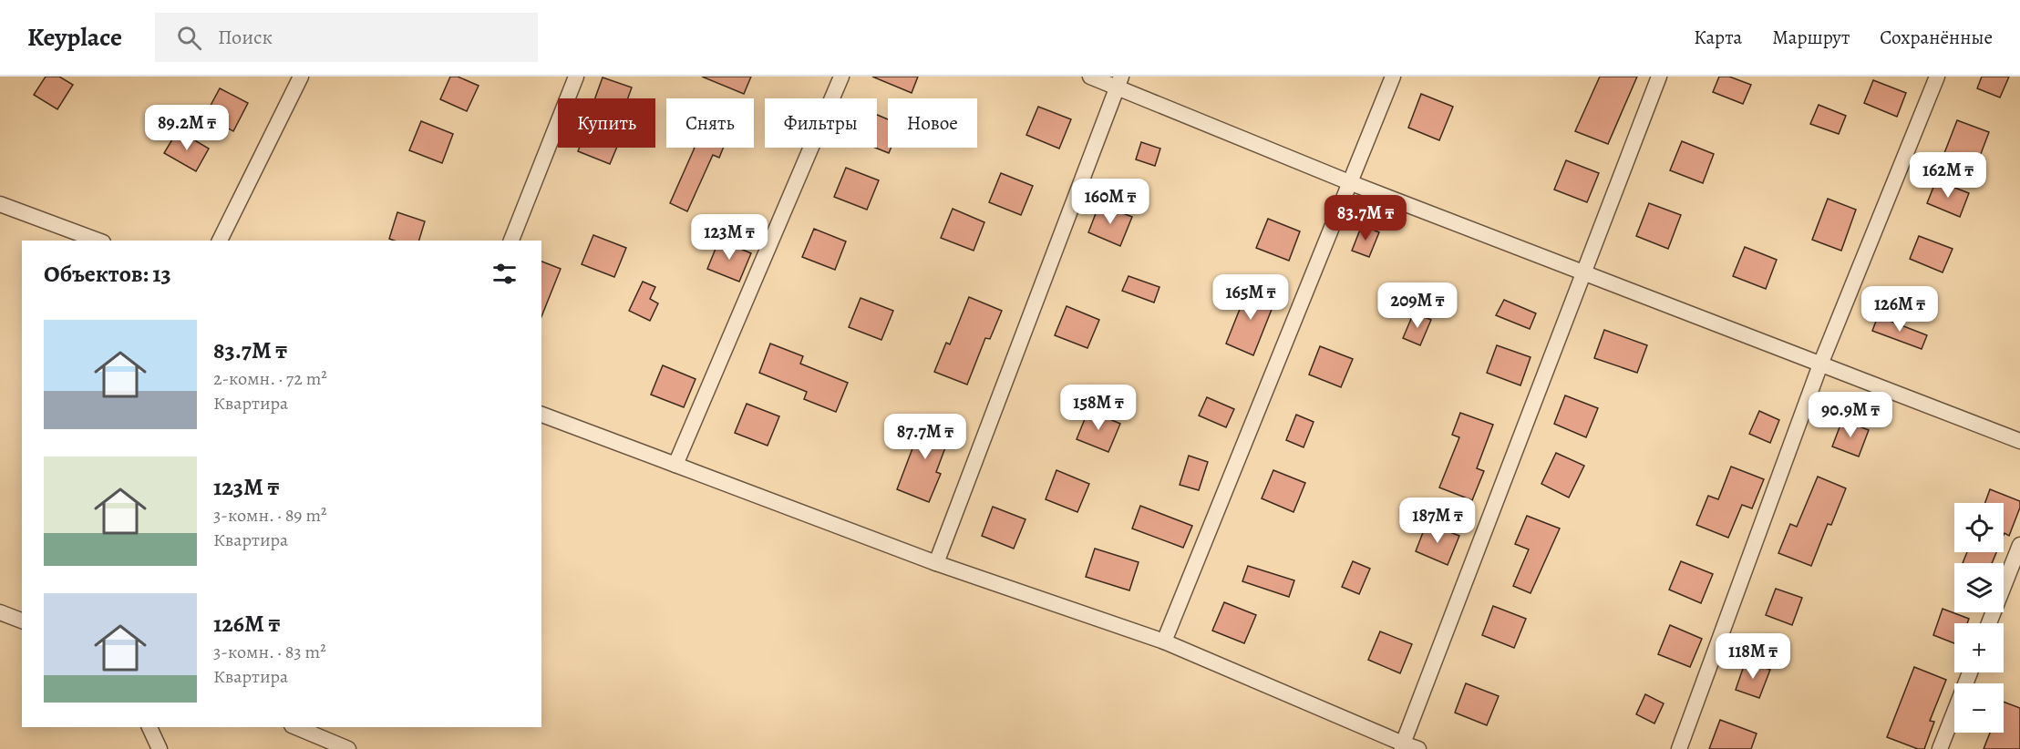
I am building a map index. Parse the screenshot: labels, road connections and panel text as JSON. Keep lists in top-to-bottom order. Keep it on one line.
{"page":{"header":"Keyplace","search":"Поиск","nav":["Карта","Маршрут","Сохранённые"],"chip":["Купить","Снять","Фильтры","Новое"],"price":["89.2M ₸","162M ₸","160M ₸","83.7M ₸","123M ₸","165M ₸","209M ₸","126M ₸","158M ₸","90.9M ₸","87.7M ₸","187M ₸","118M ₸"],"heading":"Объектов: 13","list":[{"name":"83.7M ₸","note":"2-комн. · 72 m² · Квартира"},{"name":"123M ₸","note":"3-комн. · 89 m² · Квартира"},{"name":"126M ₸","note":"3-комн. · 83 m² · Квартира"}],"map_buttons":["+","−"]}}
